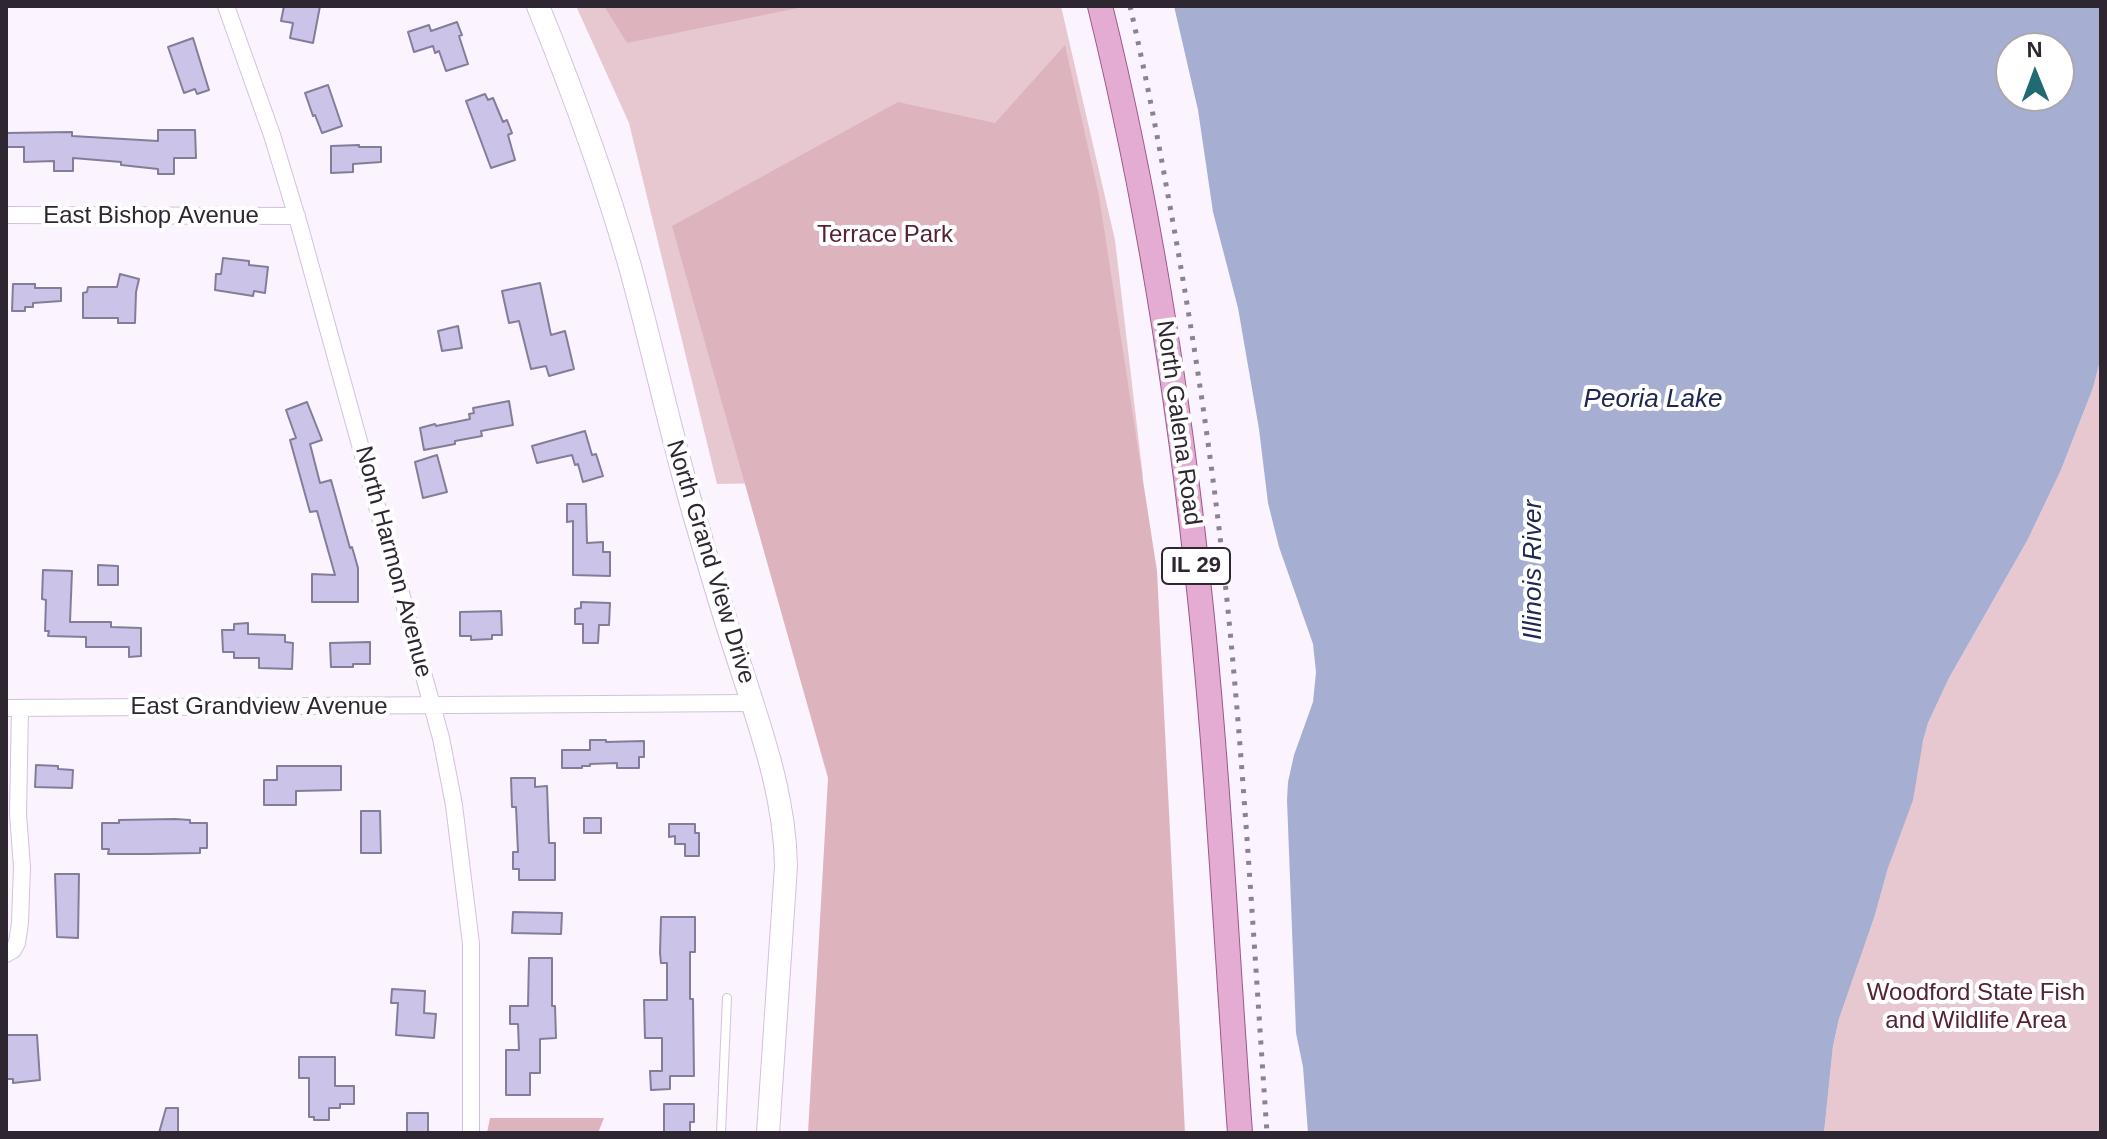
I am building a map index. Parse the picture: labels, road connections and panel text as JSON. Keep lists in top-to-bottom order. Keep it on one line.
{"streets":{"main road":["North Galena Road","IL 29"],"street":["East Bishop Avenue","North Harmon Avenue","North Grand View Drive","East Grandview Avenue"]},"crossings":[["East Bishop Avenue","North Harmon Avenue"],["North Harmon Avenue","East Grandview Avenue"],["North Grand View Drive","East Grandview Avenue"]],"water":["Peoria Lake","Illinois River"],"parks":["Terrace Park","Woodford State Fish and Wildlife Area"],"north":"top"}
